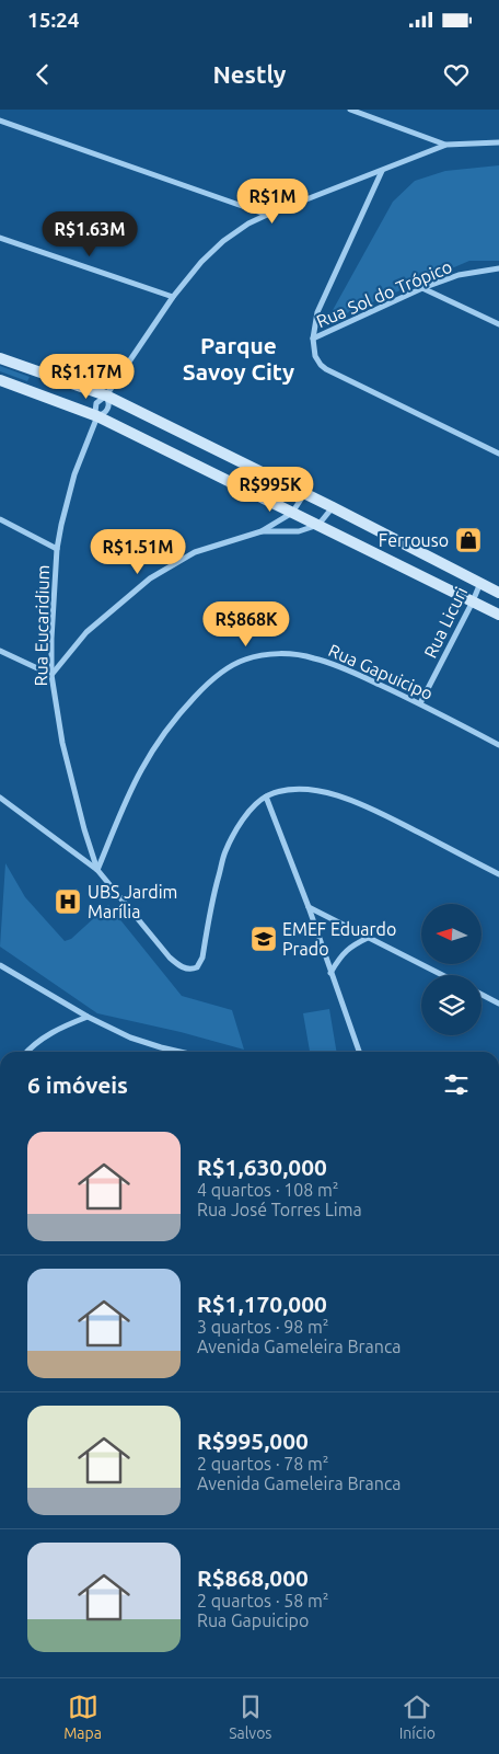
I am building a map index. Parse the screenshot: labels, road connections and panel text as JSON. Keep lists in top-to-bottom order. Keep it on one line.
{"streets":{"street":["Rua Sol do Trópico","Rua Licuri","Rua Eucaridium","Rua Gapuicipo"]},"crossings":[["Rua Licuri","Rua Gapuicipo"],["Rua Eucaridium","Rua Gapuicipo"]],"districts":["Parque Savoy City"],"places":{"shop":["Ferrouso"],"hospital":["UBS Jardim Marília"],"school or university":["EMEF Eduardo Prado"]},"north":"left","page":{"status":"15:24","header":"Nestly","price":["R$1M","R$1.63M","R$1.17M","R$995K","R$1.51M","R$868K"],"heading":"6 imóveis","list":[{"name":"R$1,630,000","note":"4 quartos · 108 m² · Rua José Torres Lima"},{"name":"R$1,170,000","note":"3 quartos · 98 m² · Avenida Gameleira Branca"},{"name":"R$995,000","note":"2 quartos · 78 m² · Avenida Gameleira Branca"},{"name":"R$868,000","note":"2 quartos · 58 m² · Rua Gapuicipo"}],"tabs":["Mapa","Salvos","Início"]}}
